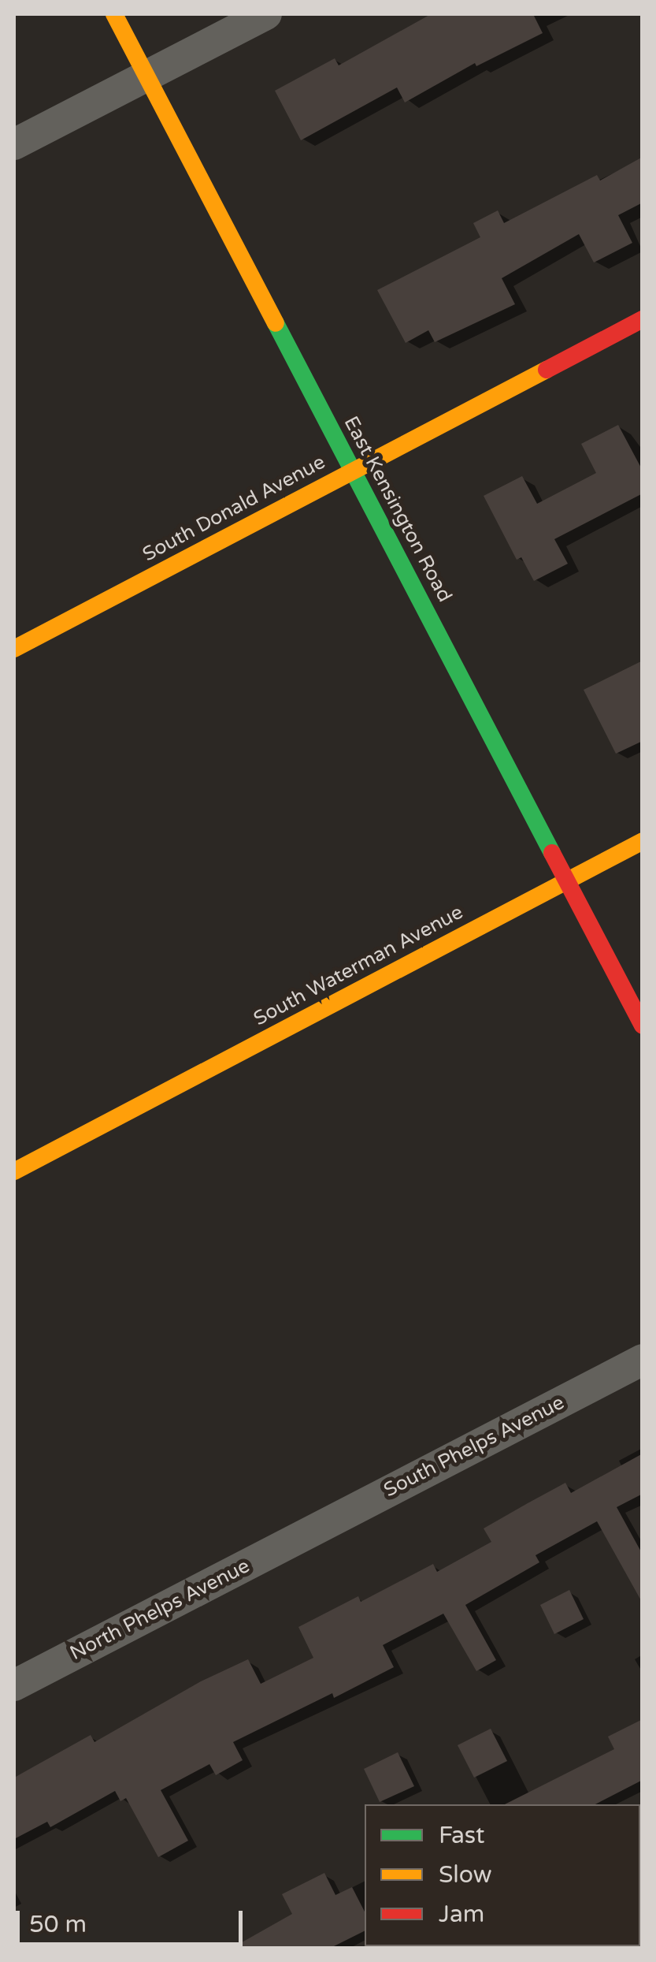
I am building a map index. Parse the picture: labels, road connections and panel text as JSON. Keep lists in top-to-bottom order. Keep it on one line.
{"streets":{"street":["South Donald Avenue","East Kensington Road","South Waterman Avenue","South Phelps Avenue","North Phelps Avenue"]},"crossings":[["South Donald Avenue","East Kensington Road"],["East Kensington Road","South Waterman Avenue"],["South Phelps Avenue","North Phelps Avenue"]],"legend":["Fast","Slow","Jam"],"scale_bar":"50 m"}
